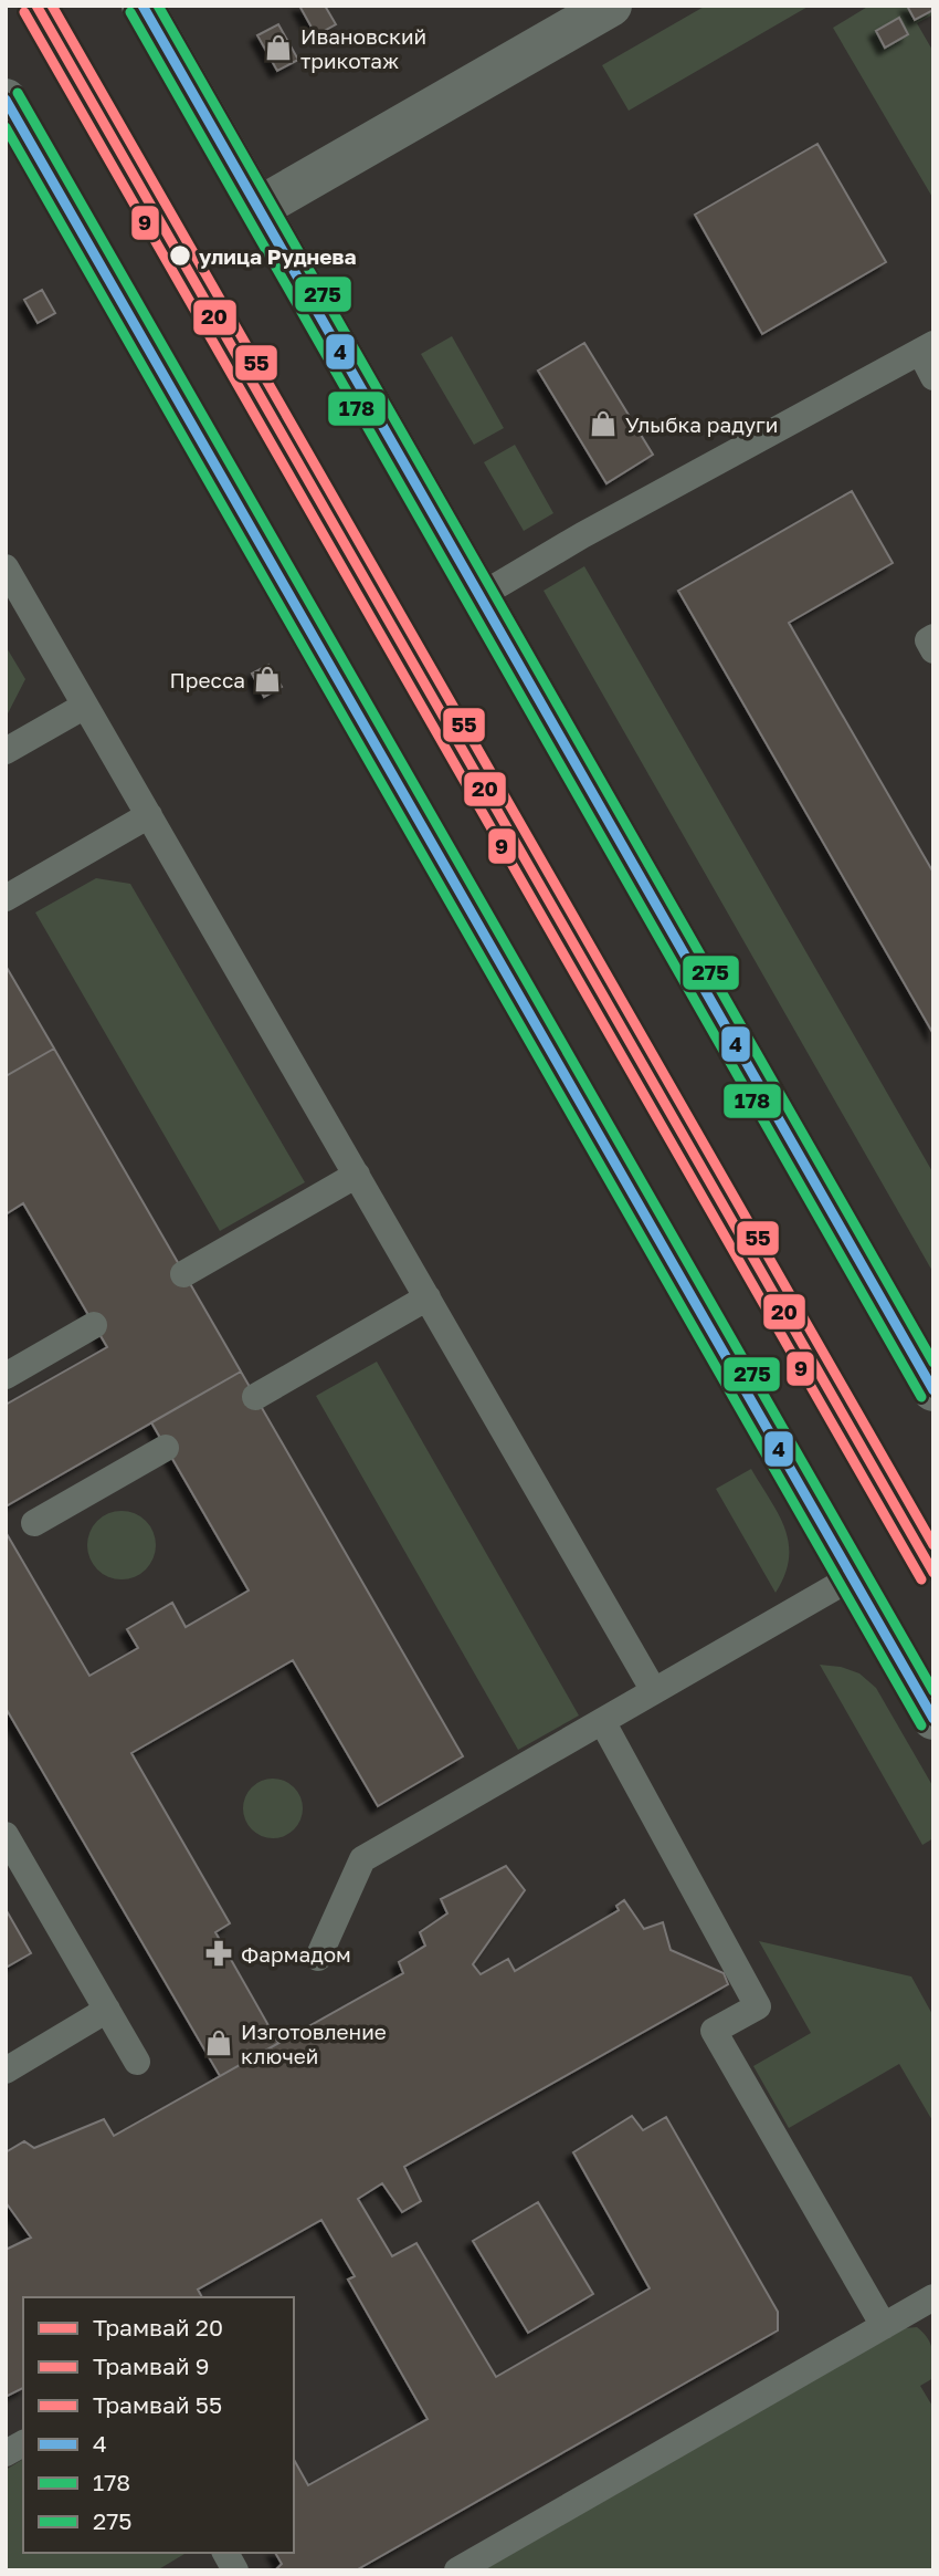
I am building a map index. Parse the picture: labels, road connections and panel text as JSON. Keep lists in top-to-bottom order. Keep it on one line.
{"places":{"shop":["Ивановский трикотаж","Улыбка радуги","Пресса","Изготовление ключей"],"other":["улица Руднева"],"pharmacy":["Фармадом"]},"lines":["tram line 20","tram line 55","transit line 4","transit line 275","tram line 9","transit line 178"],"legend":["Трамвай 20","Трамвай 9","Трамвай 55","4","178","275"]}
